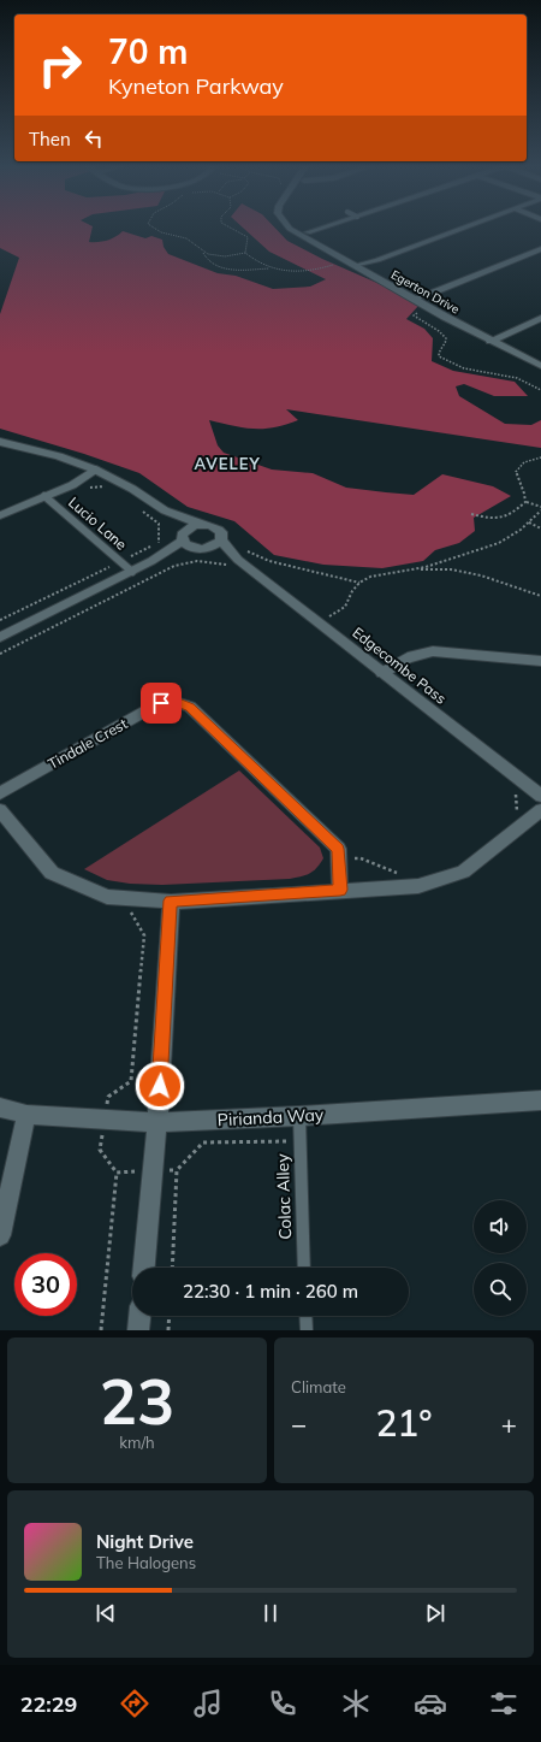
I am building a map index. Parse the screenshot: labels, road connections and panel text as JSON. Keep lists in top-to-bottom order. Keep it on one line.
{"streets":{"street":["Egerton Drive","Edgecombe Pass","Tindale Crest","Pirianda Way"],"lane":["Lucio Lane","Colac Alley"]},"crossings":[["Pirianda Way","Colac Alley"]],"districts":["AVELEY"],"page":{"turn":["70 m","Kyneton Parkway"],"then":"Then","limit":"30","trip":"22:30 · 1 min · 260 m","tile":[["23","km/h"],"Climate"],"heat":["−","21°","+"],"song":["Night Drive","The Halogens"],"tabs":"22:29"}}
